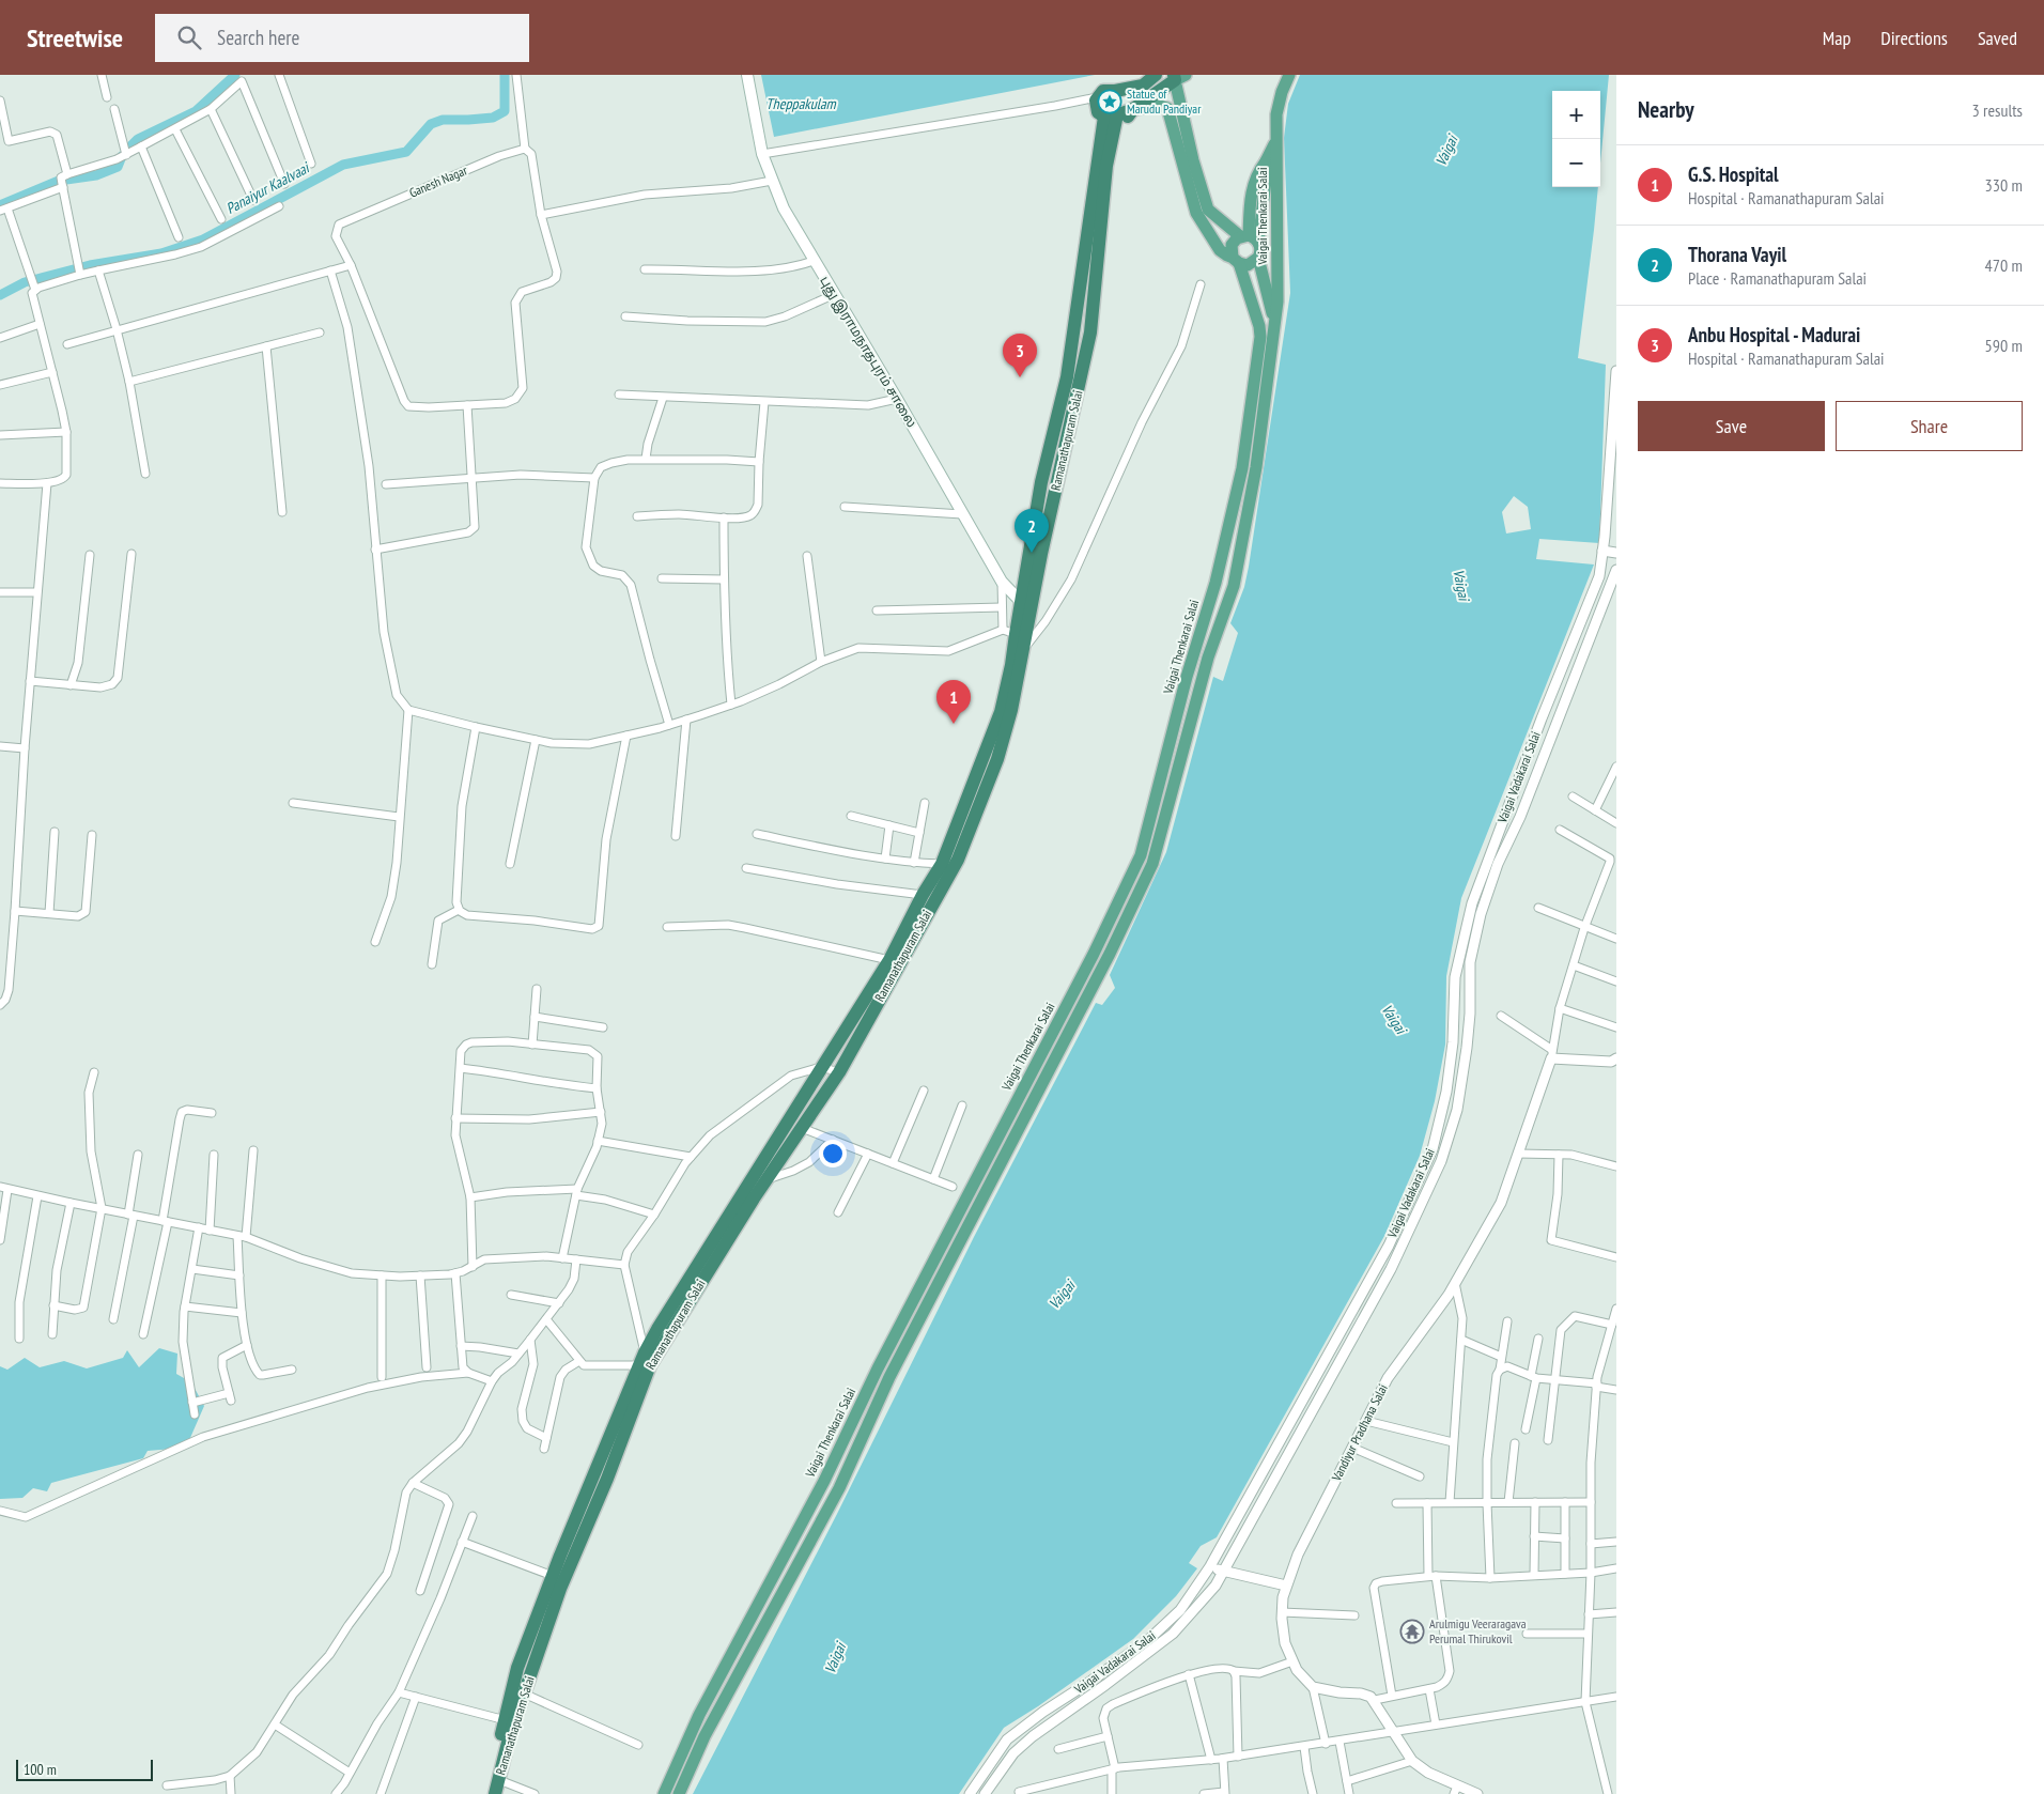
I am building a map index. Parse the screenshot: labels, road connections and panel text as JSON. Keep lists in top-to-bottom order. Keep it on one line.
{"streets":{"highway":["Ramanathapuram Salai"],"main road":["Vaigai Thenkarai Salai","புது இராமநாதபுரம் சாலை"],"street":["Ganesh Nagar","Vaigai Vadakarai Salai","Vandiyur Pradhana Salai"]},"crossings":[["Vaigai Thenkarai Salai","Ramanathapuram Salai"],["புது இராமநாதபுரம் சாலை","Ramanathapuram Salai"]],"water":["Theppakulam","Vaigai","Panaiyur Kaalvaai"],"places":{"place":["Statue of Marudu Pandiyar"],"temple":["Arulmigu Veeraragava Perumal Thirukovil"]},"scale_bar":"100 m","page":{"header":"Streetwise","search":"Search here","nav":["Map","Directions","Saved"],"heading":["Nearby","3 results"],"map_buttons":["+","−"],"list":[{"mark":"1","name":"G.S. Hospital","note":"Hospital · Ramanathapuram Salai","value":"330 m"},{"mark":"2","name":"Thorana Vayil","note":"Place · Ramanathapuram Salai","value":"470 m"},{"mark":"3","name":"Anbu Hospital - Madurai","note":"Hospital · Ramanathapuram Salai","value":"590 m"}],"pins":["3","2","1"],"buttons":["Save","Share"],"scale":"100 m"}}
